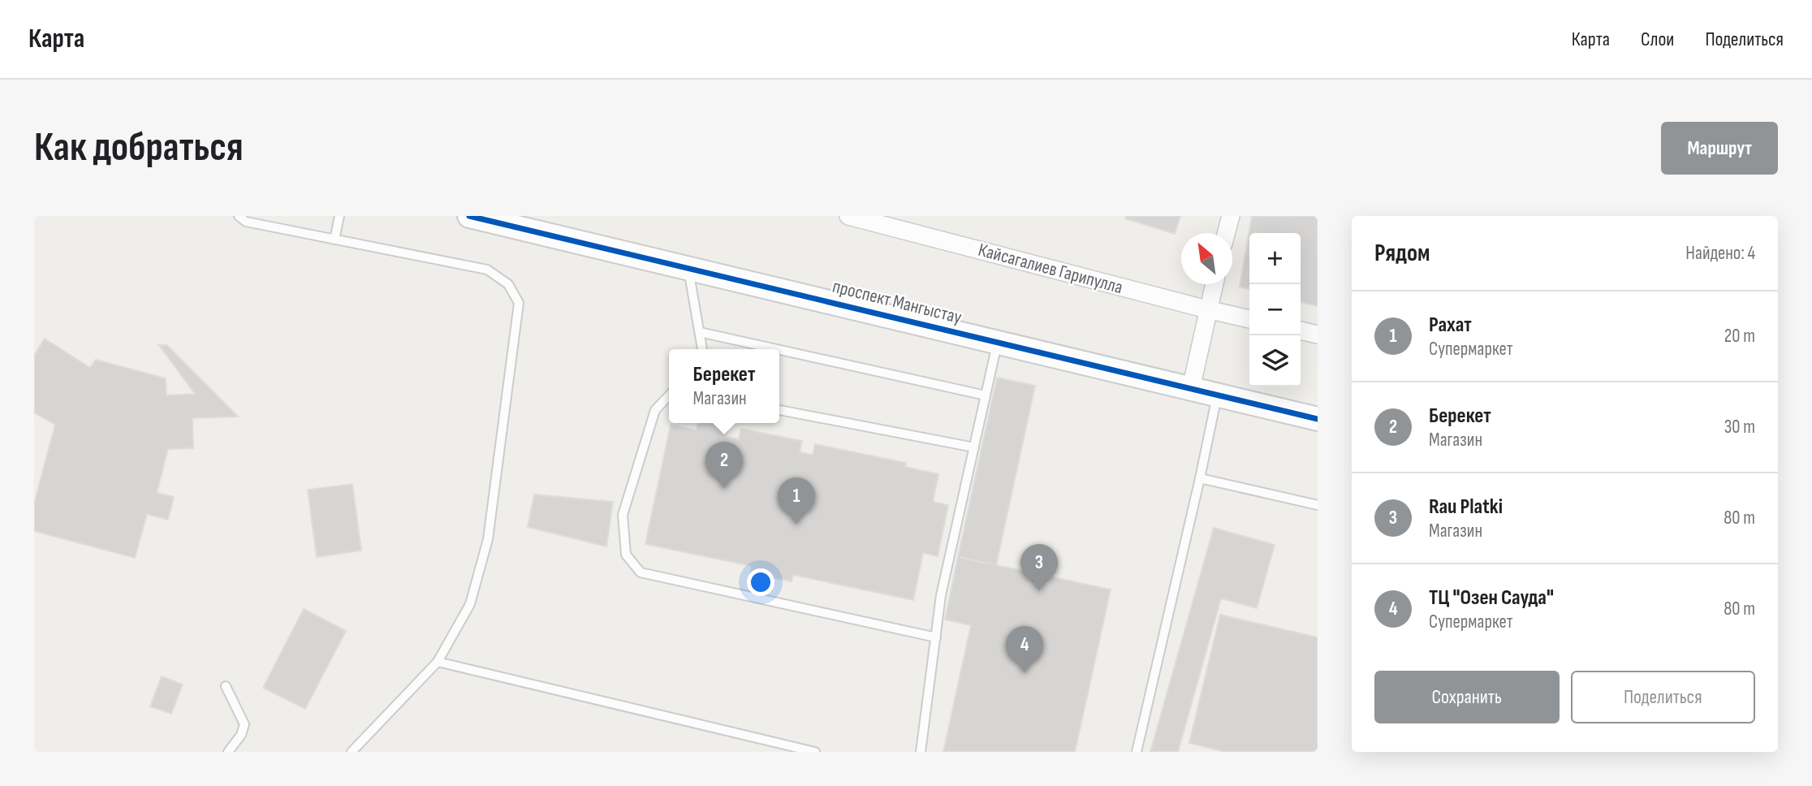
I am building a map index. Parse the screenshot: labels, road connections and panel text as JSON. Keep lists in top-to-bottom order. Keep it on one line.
{"streets":{"street":["Кайсагалиев Гарипулла","проспект Мангыстау"]},"north":"top left","page":{"header":"Карта","nav":["Карта","Слои","Поделиться"],"buttons":["Маршрут",["Сохранить","Поделиться"]],"title":"Как добраться","heading":["Рядом","Найдено: 4"],"map_buttons":["+","−"],"list":[{"mark":"1","name":"Рахат","note":"Супермаркет","value":"20 m"},{"mark":"2","name":"Берекет","note":"Магазин","value":"30 m"},{"mark":"3","name":"Rau Platki","note":"Магазин","value":"80 m"},{"mark":"4","name":"ТЦ \"Озен Сауда\"","note":"Супермаркет","value":"80 m"}],"popup":["Берекет","Магазин"],"pins":["2","1","3","4"]}}
